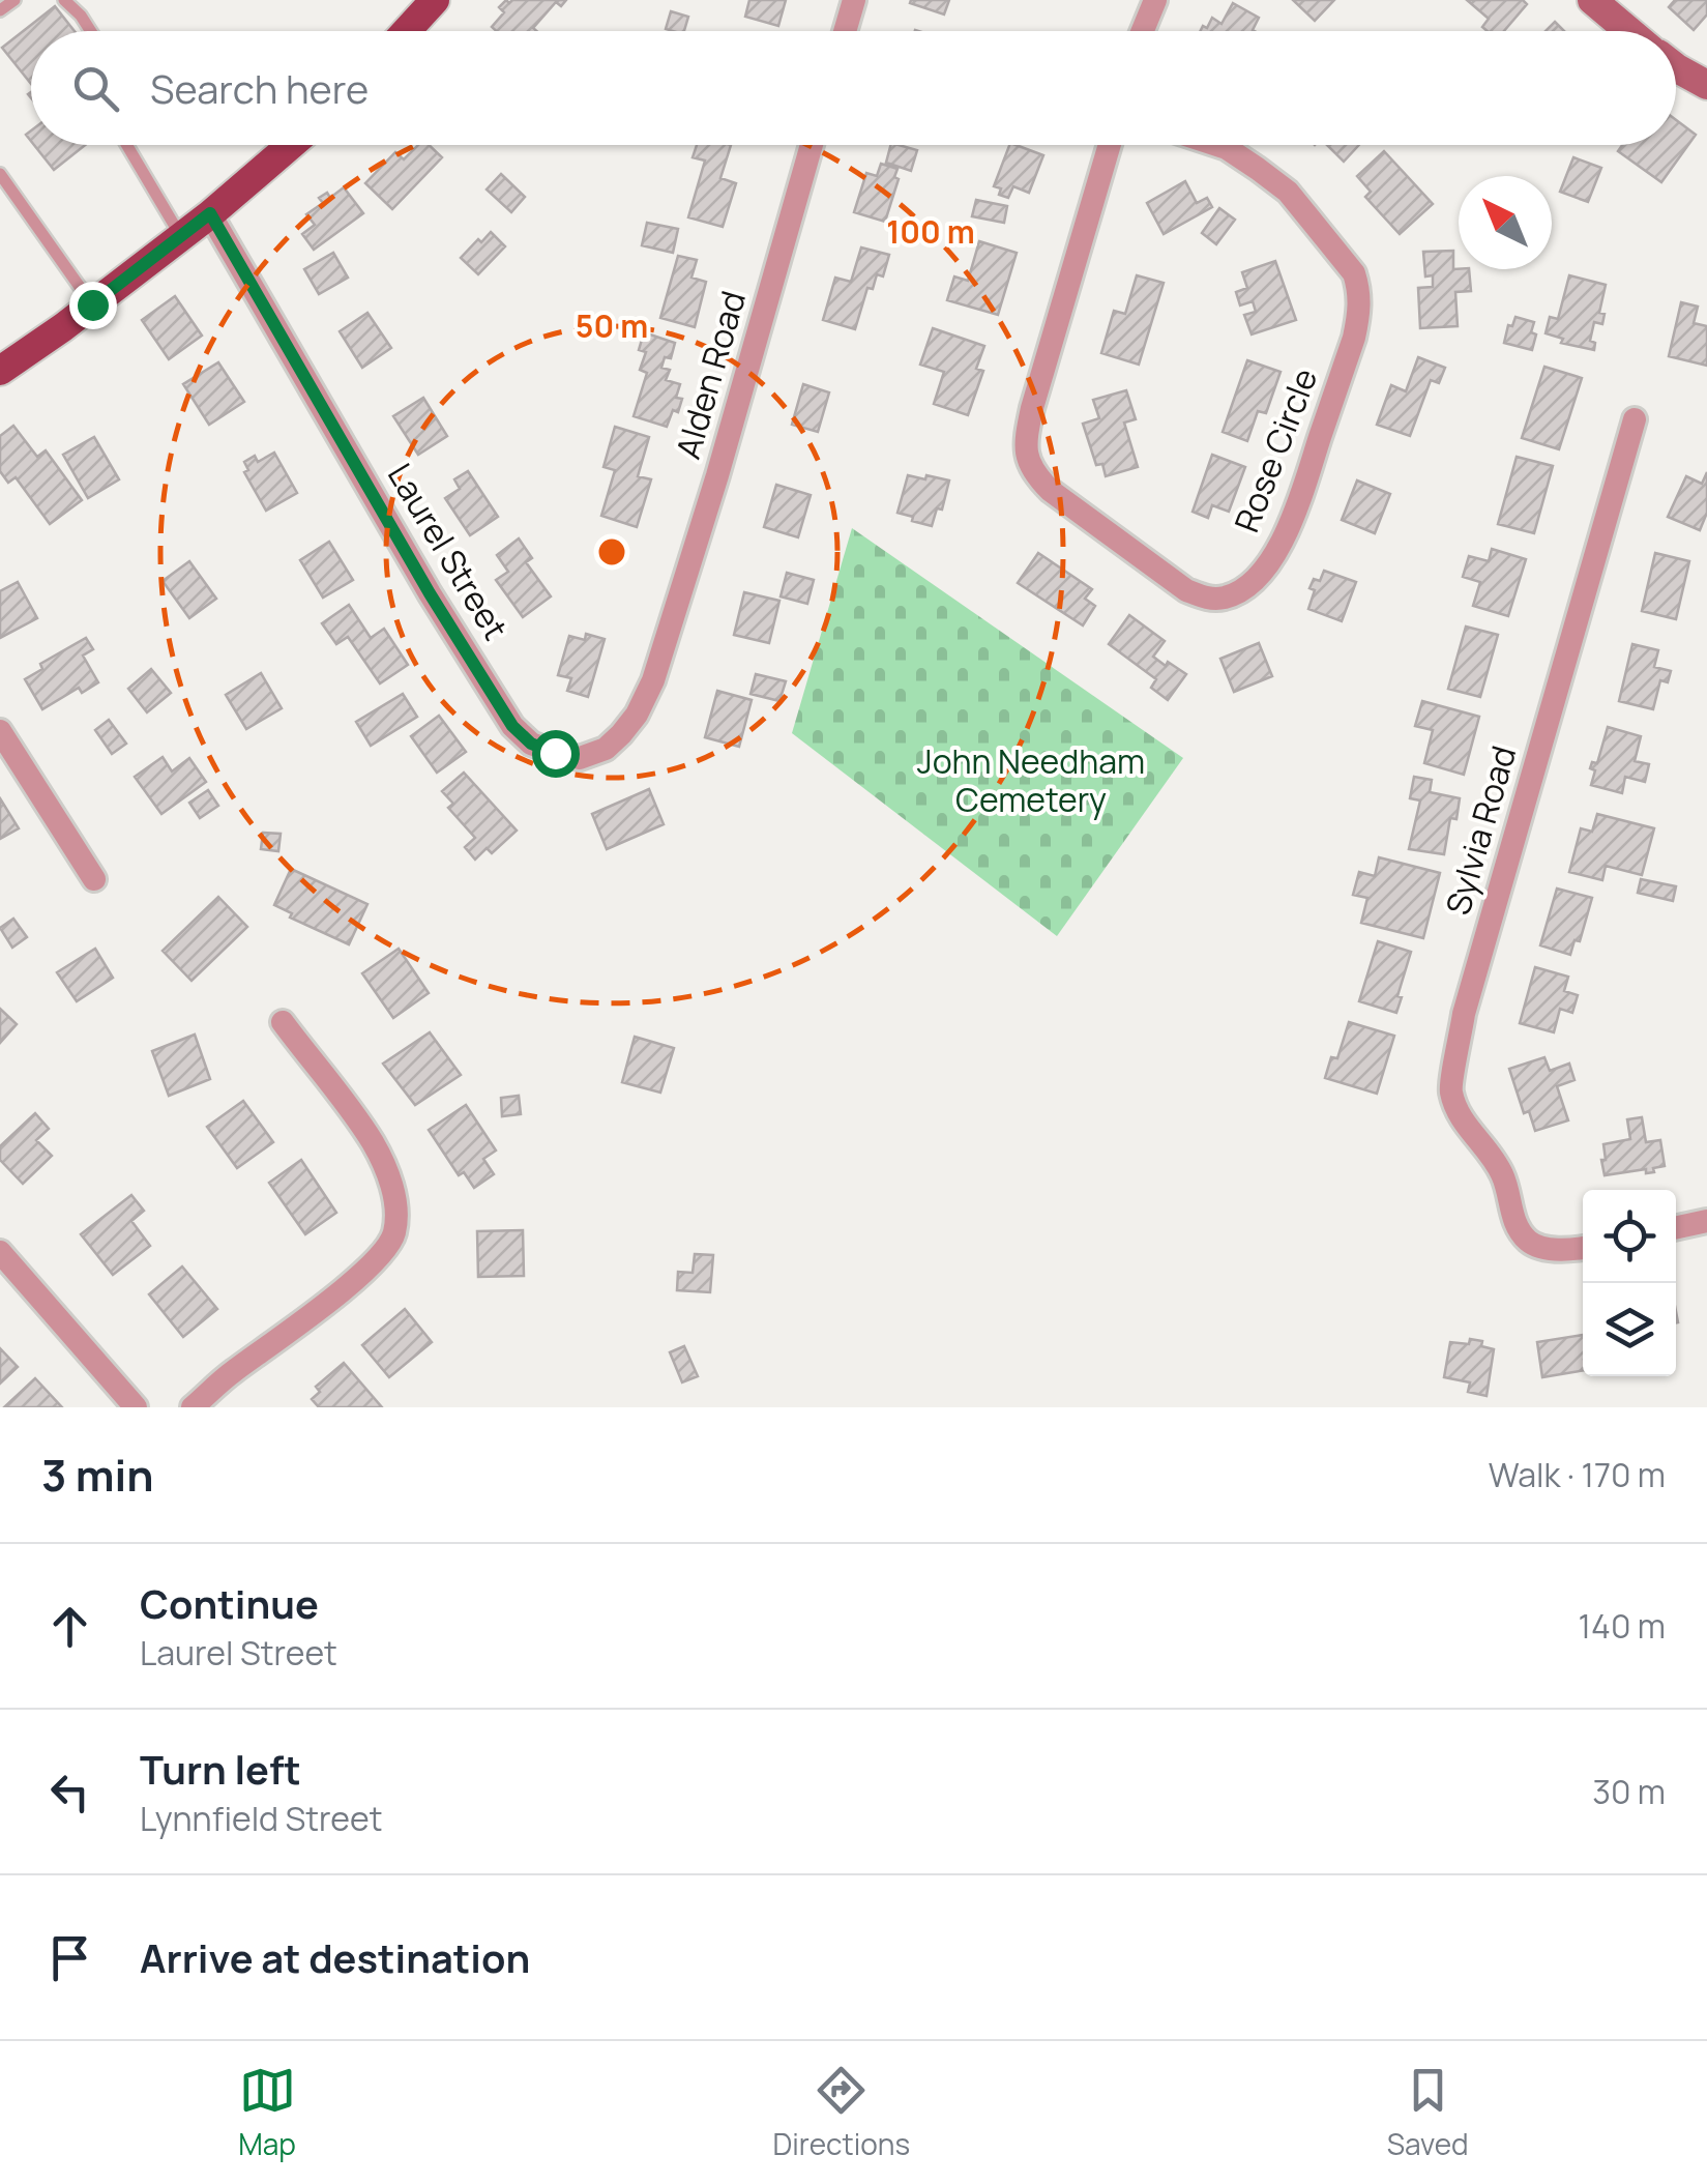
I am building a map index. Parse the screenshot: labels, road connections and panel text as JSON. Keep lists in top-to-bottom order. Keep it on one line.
{"streets":{"street":["Alden Road","Rose Circle","Laurel Street","Sylvia Road"]},"crossings":[["Alden Road","Laurel Street"]],"parks":["John Needham Cemetery"],"north":"top left","page":{"search":"Search here","heading":["3 min","Walk · 170 m"],"list":[["Continue","Laurel Street","140 m"],["Turn left","Lynnfield Street","30 m"],"Arrive at destination"],"nav":["Map","Directions","Saved"]},"rings":["100 m","50 m"]}
